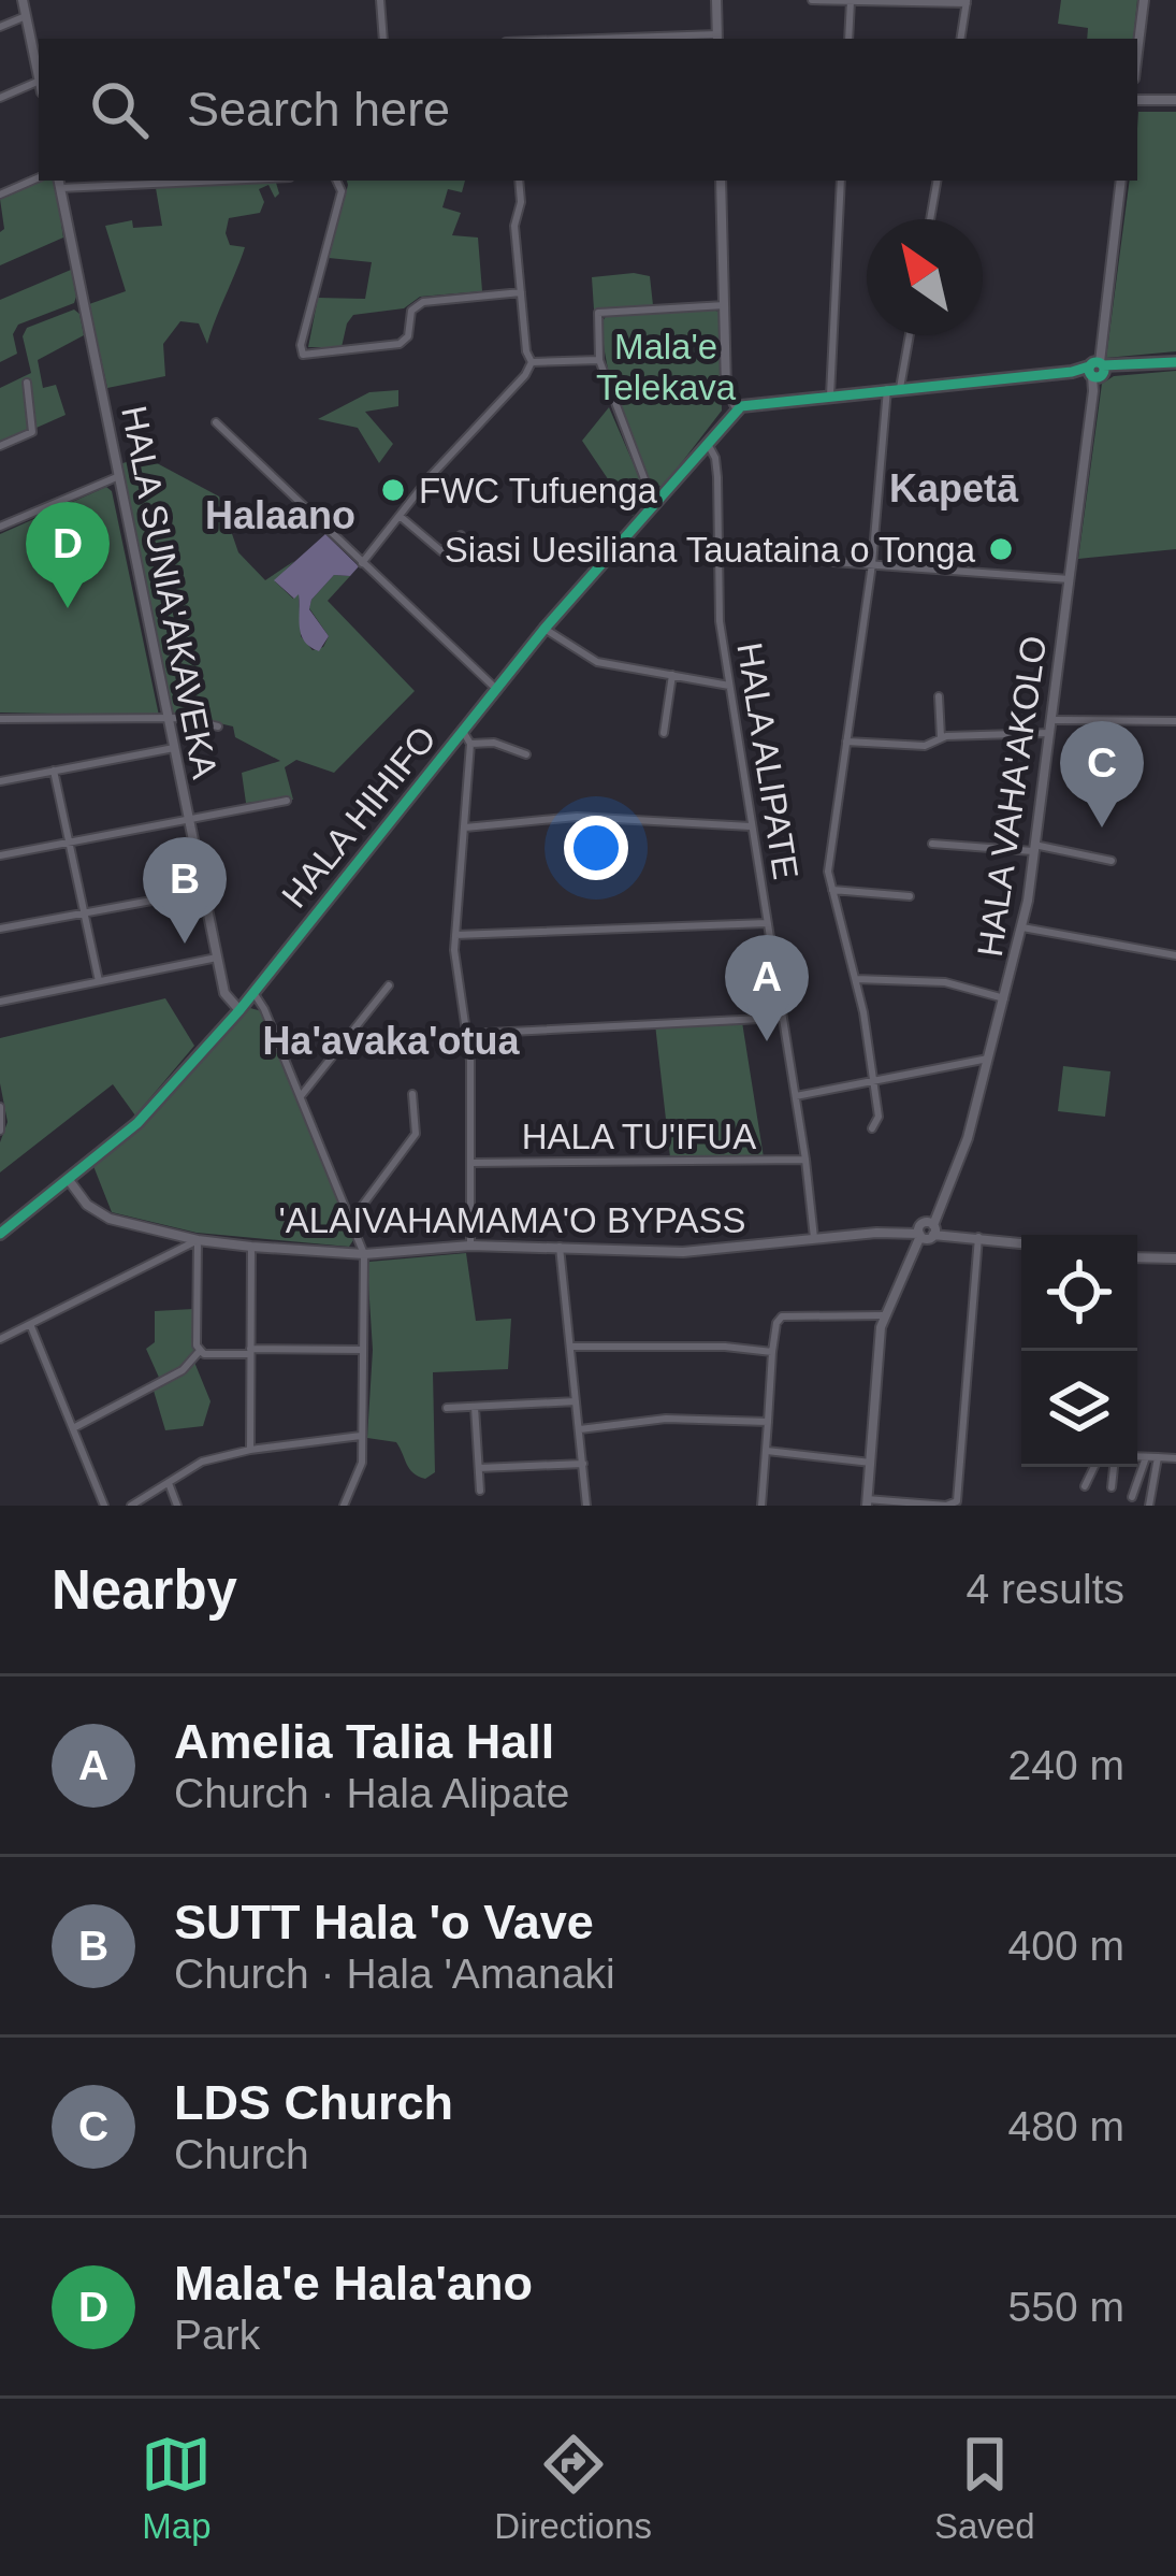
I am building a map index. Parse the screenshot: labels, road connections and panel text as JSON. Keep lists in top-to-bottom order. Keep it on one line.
{"streets":{"main road":["HALA SUNIA'AKAVEKA","HALA VAHA'AKOLO","HALA HIHIFO","'ALAIVAHAMAMA'O BYPASS"],"street":["HALA ALIPATE","HALA TU'IFUA"]},"crossings":[["HALA SUNIA'AKAVEKA","HALA HIHIFO"],["HALA ALIPATE","HALA HIHIFO"],["HALA ALIPATE","HALA TU'IFUA"],["HALA ALIPATE","'ALAIVAHAMAMA'O BYPASS"],["HALA VAHA'AKOLO","'ALAIVAHAMAMA'O BYPASS"],["HALA HIHIFO","'ALAIVAHAMAMA'O BYPASS"]],"districts":["Kapetā","Halaano","Ha'avaka'otua"],"parks":["Mala'e Telekava"],"places":["FWC Tufuenga","Siasi Uesiliana Tauataina o Tonga"],"north":"top left","page":{"search":"Search here","pins":["D","C","B","A"],"heading":["Nearby","4 results"],"list":[{"mark":"A","name":"Amelia Talia Hall","note":"Church · Hala Alipate","value":"240 m"},{"mark":"B","name":"SUTT Hala 'o Vave","note":"Church · Hala 'Amanaki","value":"400 m"},{"mark":"C","name":"LDS Church","note":"Church","value":"480 m"},{"mark":"D","name":"Mala'e Hala'ano","note":"Park","value":"550 m"}],"nav":["Map","Directions","Saved"]}}
